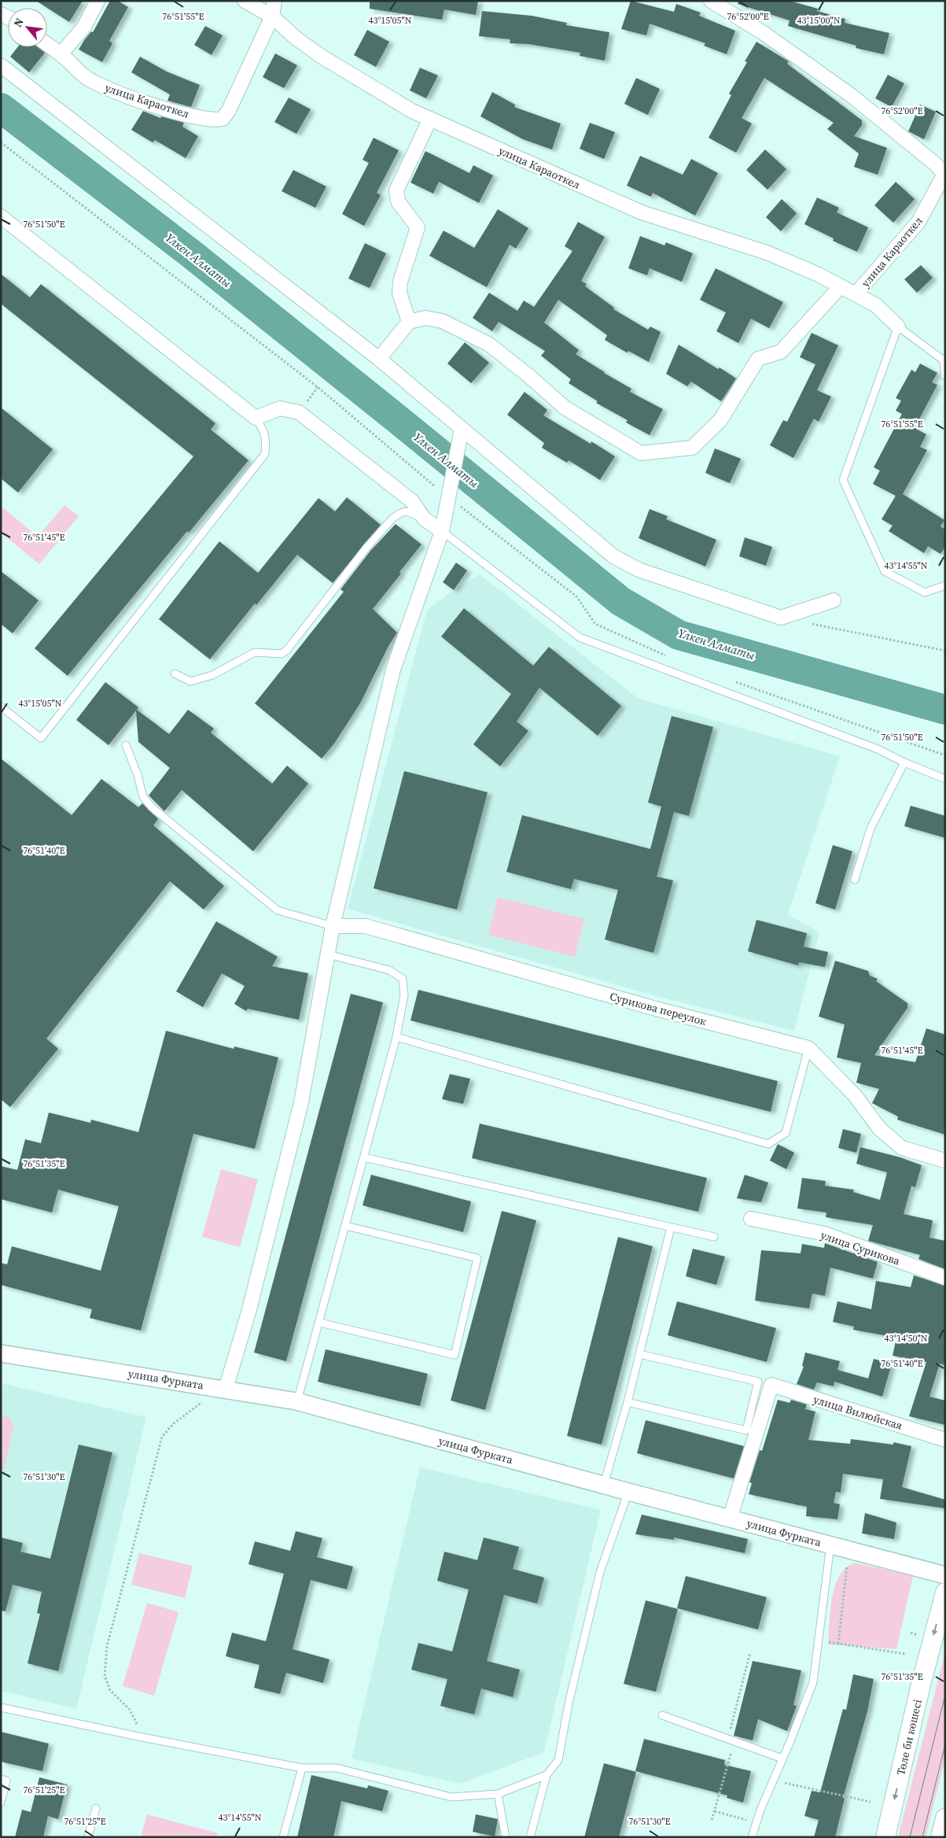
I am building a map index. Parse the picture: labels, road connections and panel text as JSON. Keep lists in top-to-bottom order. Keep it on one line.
{"streets":{"main road":["Төле би көшесі"],"street":["улица Караоткел","Сурикова переулок","улица Сурикова","улица Фурката","улица Вилюйская"]},"crossings":[["улица Фурката","улица Вилюйская"]],"one_way":["Төле би көшесі"],"water":["Үлкен Алматы"],"north":"top left","coordinates":["76°51'55\"E","76°52'00\"E","43°15'05\"N","43°15'00\"N","76°51'50\"E","76°51'45\"E","43°14'55\"N","76°51'40\"E","76°51'35\"E","43°14'50\"N","76°51'30\"E","76°51'25\"E"]}
